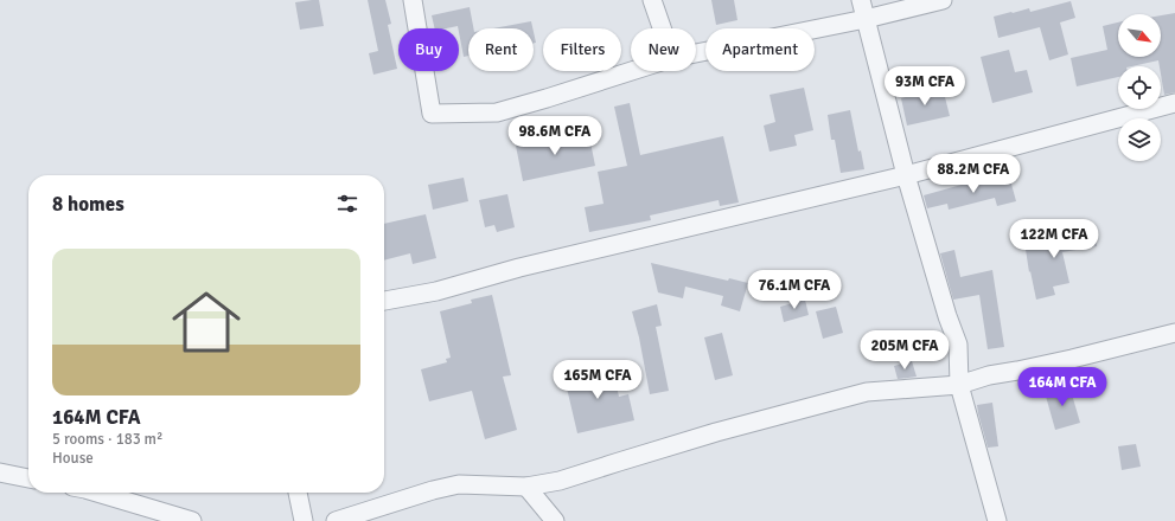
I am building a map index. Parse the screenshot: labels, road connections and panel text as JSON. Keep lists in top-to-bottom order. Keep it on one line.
{"north":"bottom right","page":{"chip":["Buy","Rent","Filters","New","Apartment"],"price":["93M CFA","98.6M CFA","88.2M CFA","122M CFA","76.1M CFA","205M CFA","165M CFA","164M CFA"],"heading":"8 homes","list":[{"name":"164M CFA","note":"5 rooms · 183 m² · House"}]}}
